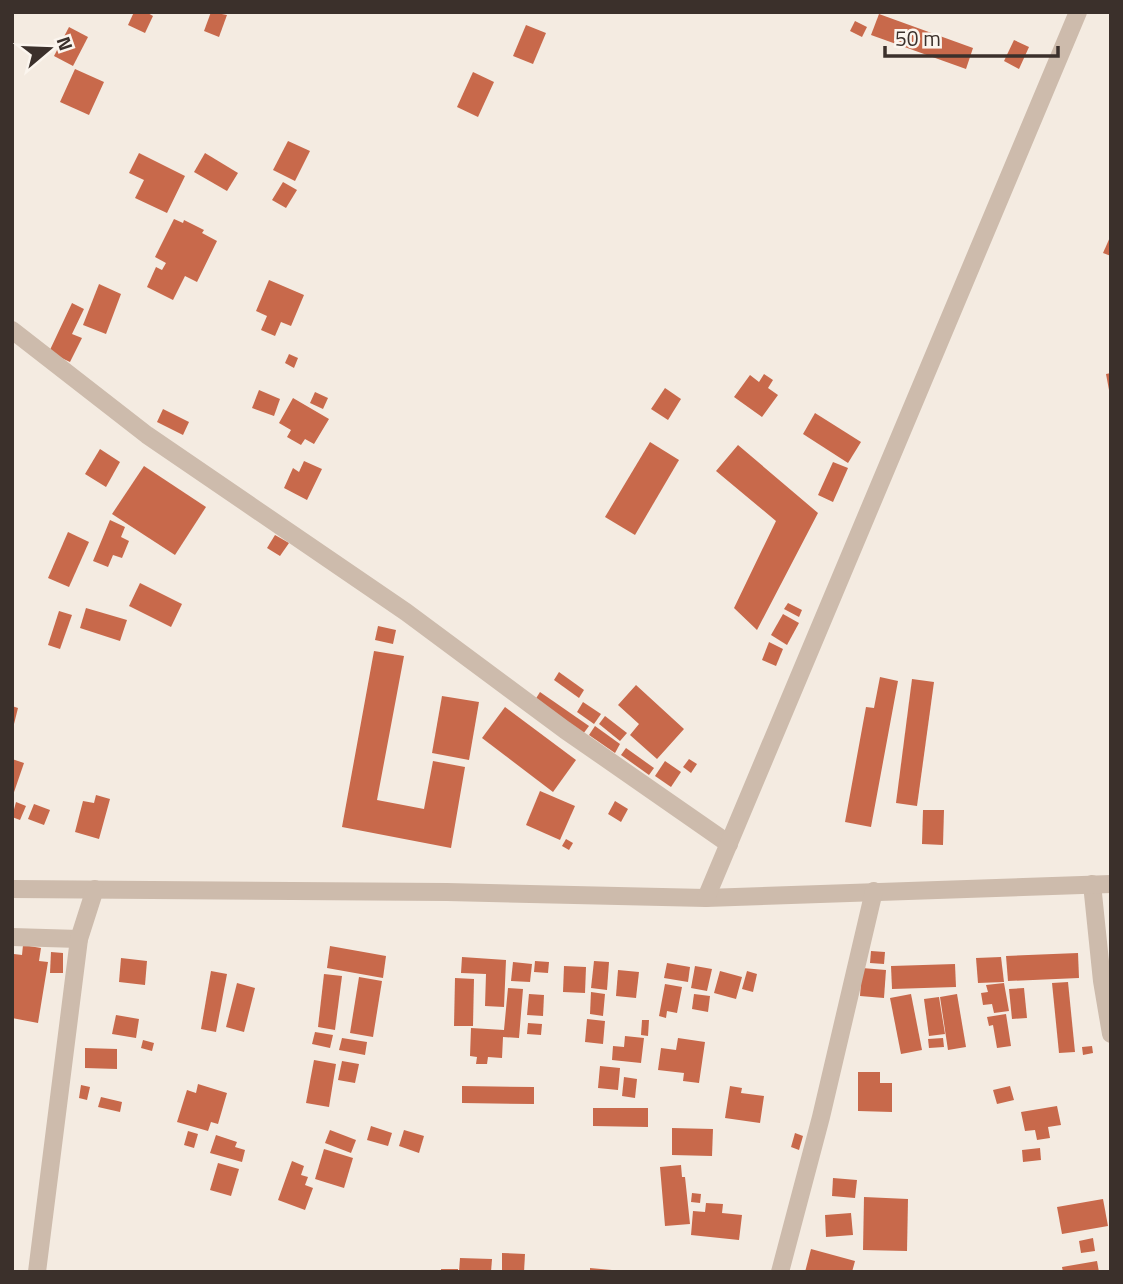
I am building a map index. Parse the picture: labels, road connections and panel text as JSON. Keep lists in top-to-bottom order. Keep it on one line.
{"scale_bar":"50 m","north":"right"}
